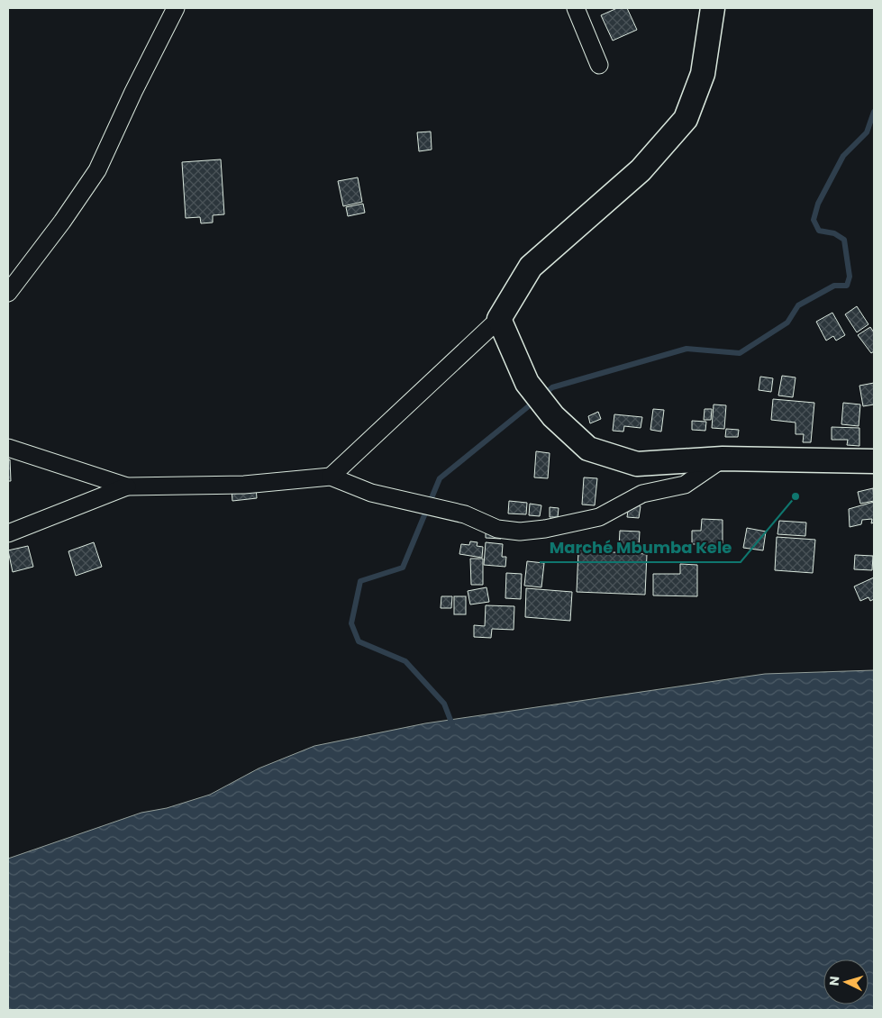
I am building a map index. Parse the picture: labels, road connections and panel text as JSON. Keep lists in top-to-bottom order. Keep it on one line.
{"places":["Marché Mbumba Kele"],"north":"left"}
